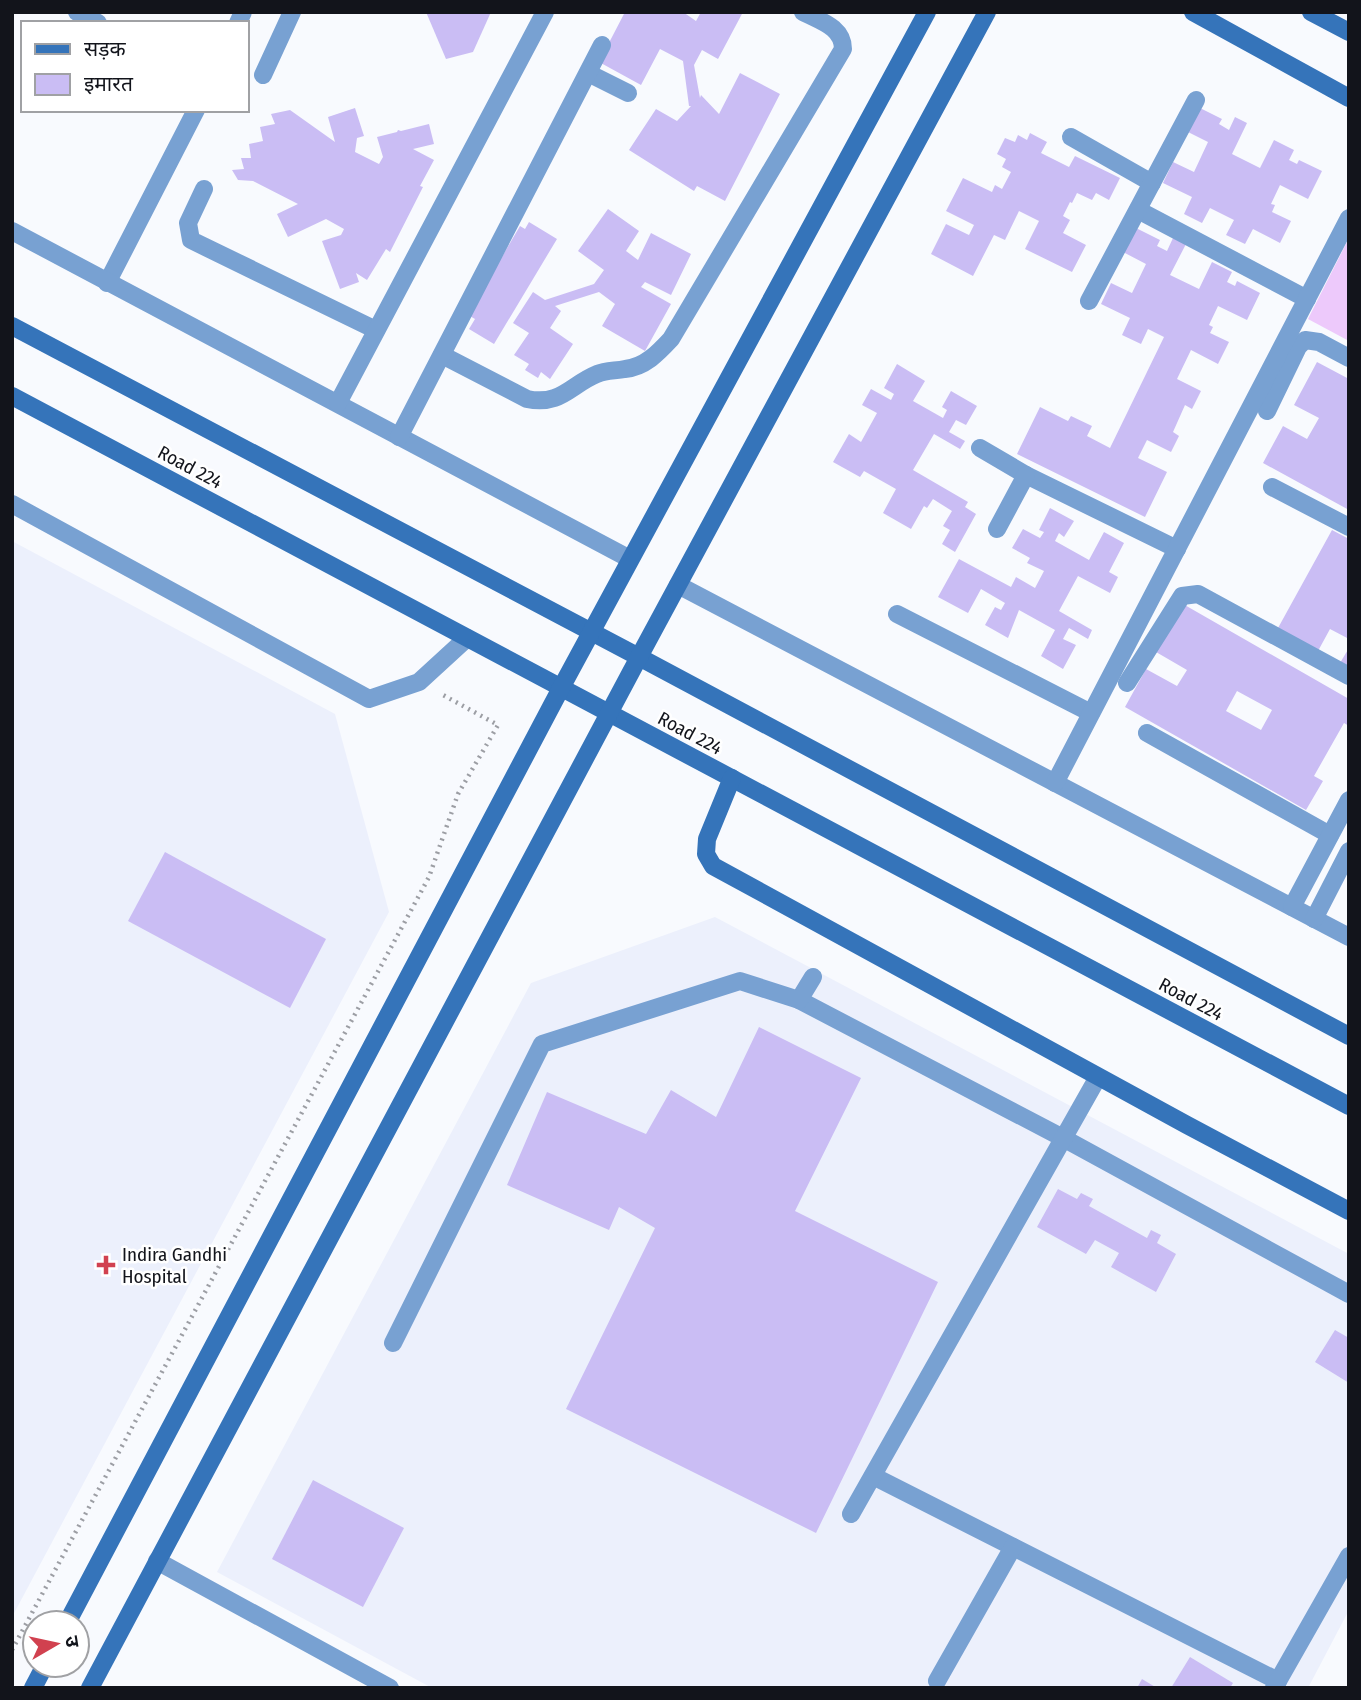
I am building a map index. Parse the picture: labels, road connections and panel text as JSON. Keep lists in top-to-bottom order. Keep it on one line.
{"streets":{"street":["Road 224"]},"places":{"health":["Indira Gandhi Hospital"]},"legend":["सड़क","इमारत"],"north":"right"}
